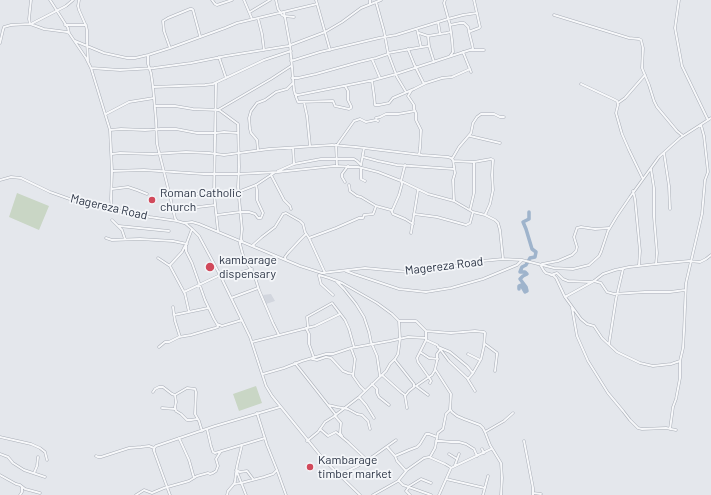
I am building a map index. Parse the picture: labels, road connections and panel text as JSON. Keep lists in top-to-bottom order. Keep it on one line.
{"streets":{"street":["Magereza Road"]},"places":["Roman Catholic church","kambarage dispensary","Kambarage timber market"]}
